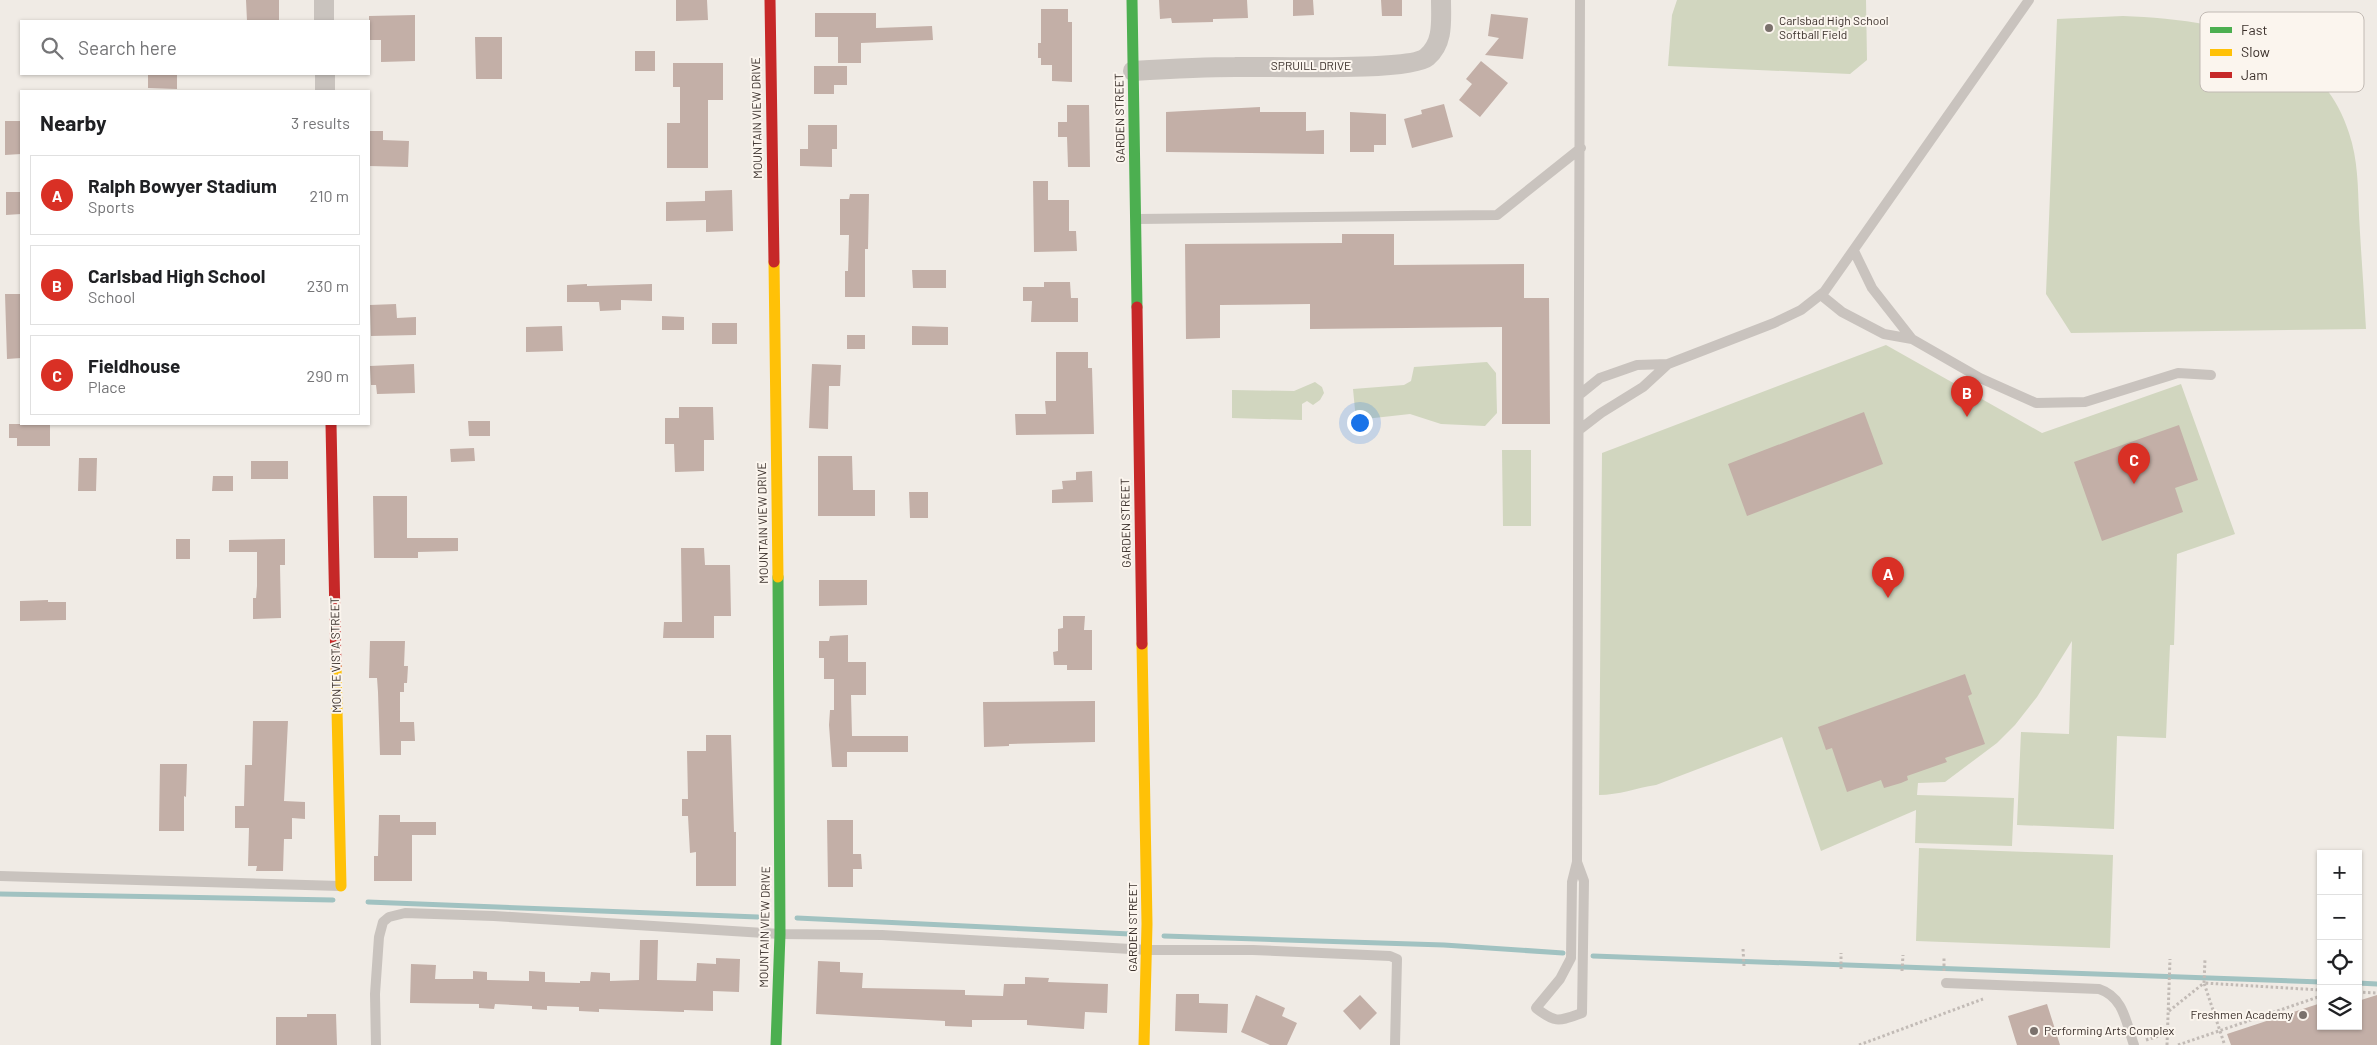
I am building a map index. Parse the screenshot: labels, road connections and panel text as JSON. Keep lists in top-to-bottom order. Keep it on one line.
{"streets":{"street":["SPRUILL DRIVE","MOUNTAIN VIEW DRIVE","GARDEN STREET","MONTE VISTA STREET"]},"crossings":[["SPRUILL DRIVE","GARDEN STREET"]],"places":["Carlsbad High School Softball Field","Freshmen Academy","Performing Arts Complex"],"legend":["Fast","Slow","Jam"],"page":{"search":"Search here","heading":["Nearby","3 results"],"list":[{"mark":"A","name":"Ralph Bowyer Stadium","note":"Sports","value":"210 m"},{"mark":"B","name":"Carlsbad High School","note":"School","value":"230 m"},{"mark":"C","name":"Fieldhouse","note":"Place","value":"290 m"}],"pins":["B","C","A"],"map_buttons":["+","−"]}}
